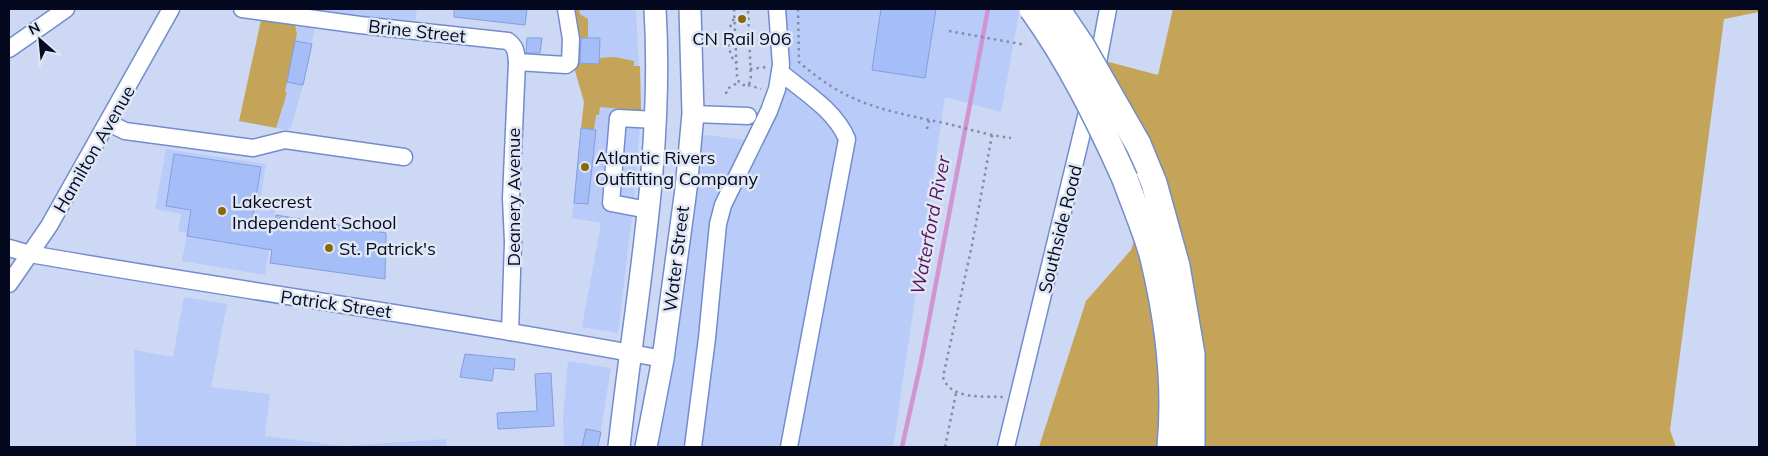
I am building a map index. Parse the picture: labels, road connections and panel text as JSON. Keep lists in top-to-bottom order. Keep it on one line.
{"streets":{"main road":["Water Street"],"street":["Brine Street","Hamilton Avenue","Deanery Avenue","Southside Road","Patrick Street"]},"crossings":[["Brine Street","Deanery Avenue"],["Hamilton Avenue","Patrick Street"],["Deanery Avenue","Patrick Street"],["Water Street","Patrick Street"]],"water":["Waterford River"],"places":["CN Rail 906","Atlantic Rivers Outfitting Company","Lakecrest Independent School","St. Patrick's"],"north":"top left"}
